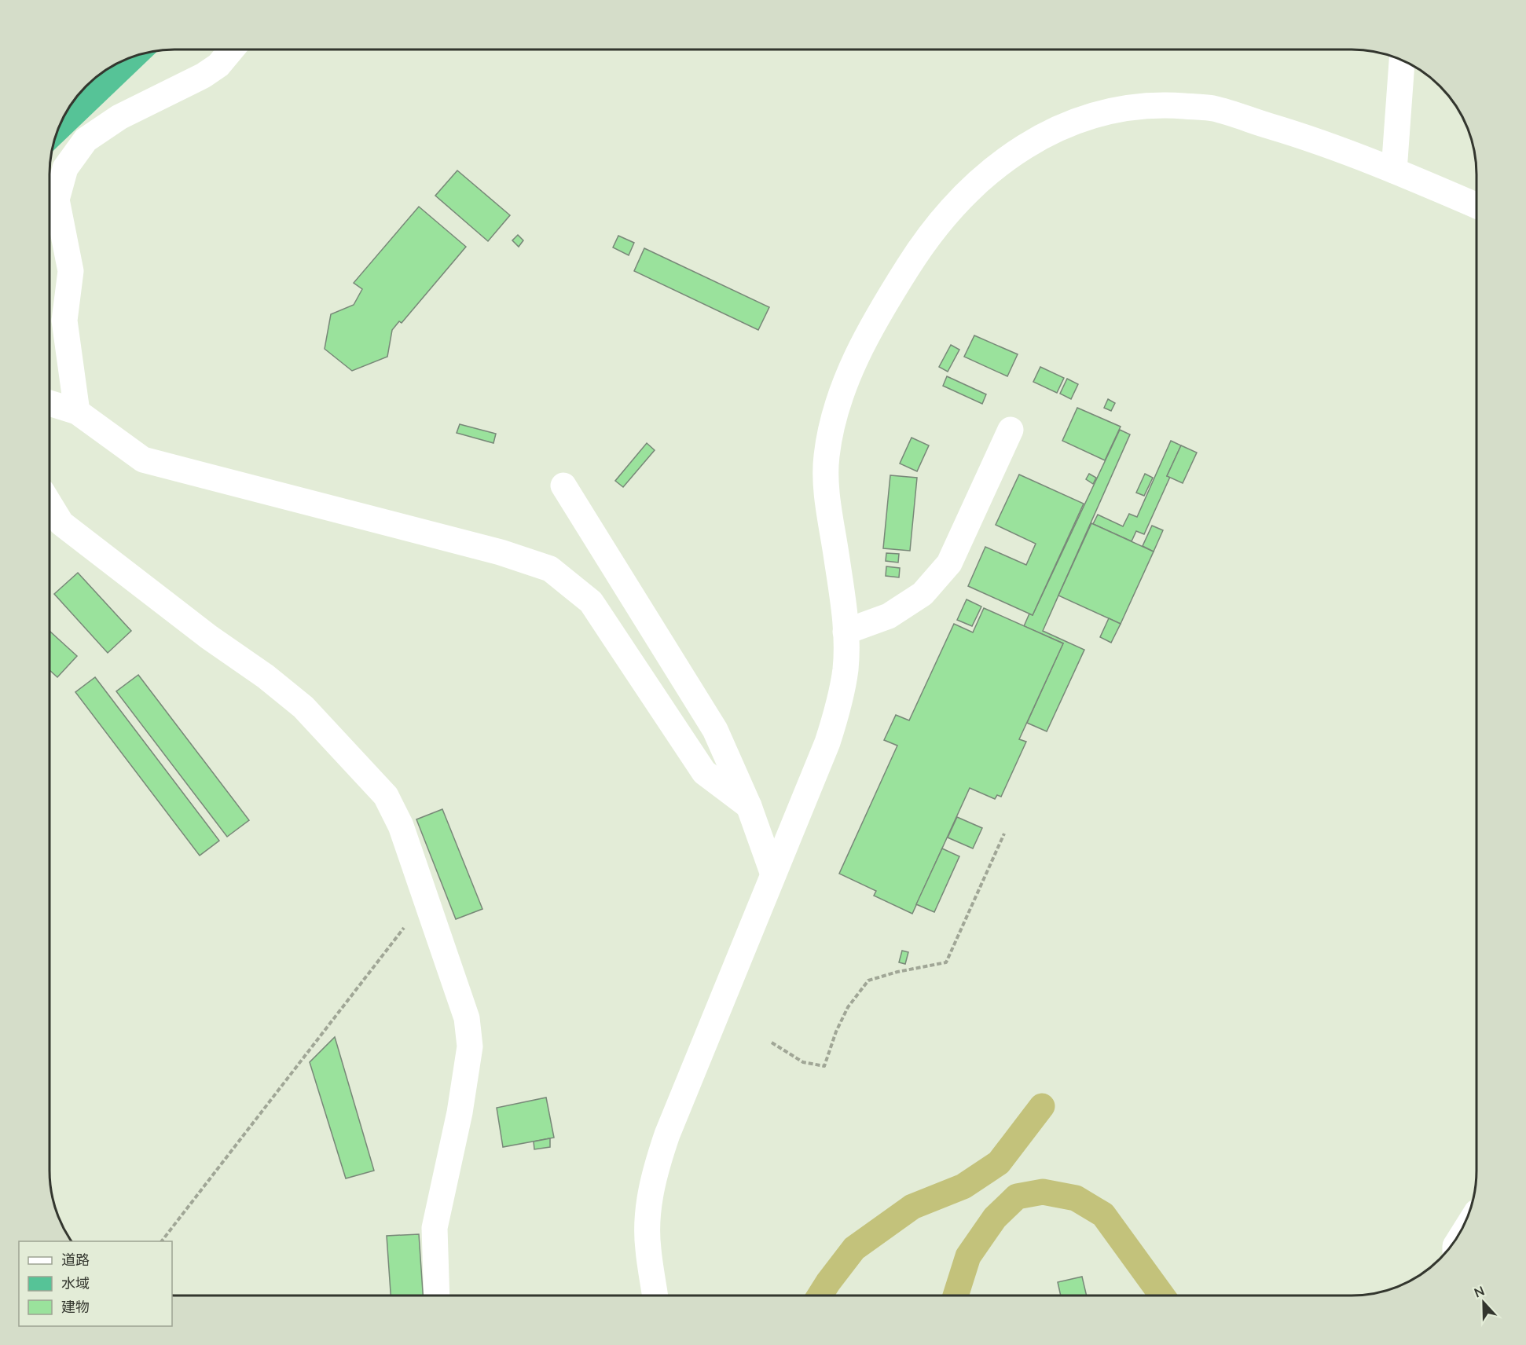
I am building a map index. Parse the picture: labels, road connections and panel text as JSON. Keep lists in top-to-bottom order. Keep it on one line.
{"legend":["道路","水域","建物"],"north":"top"}
